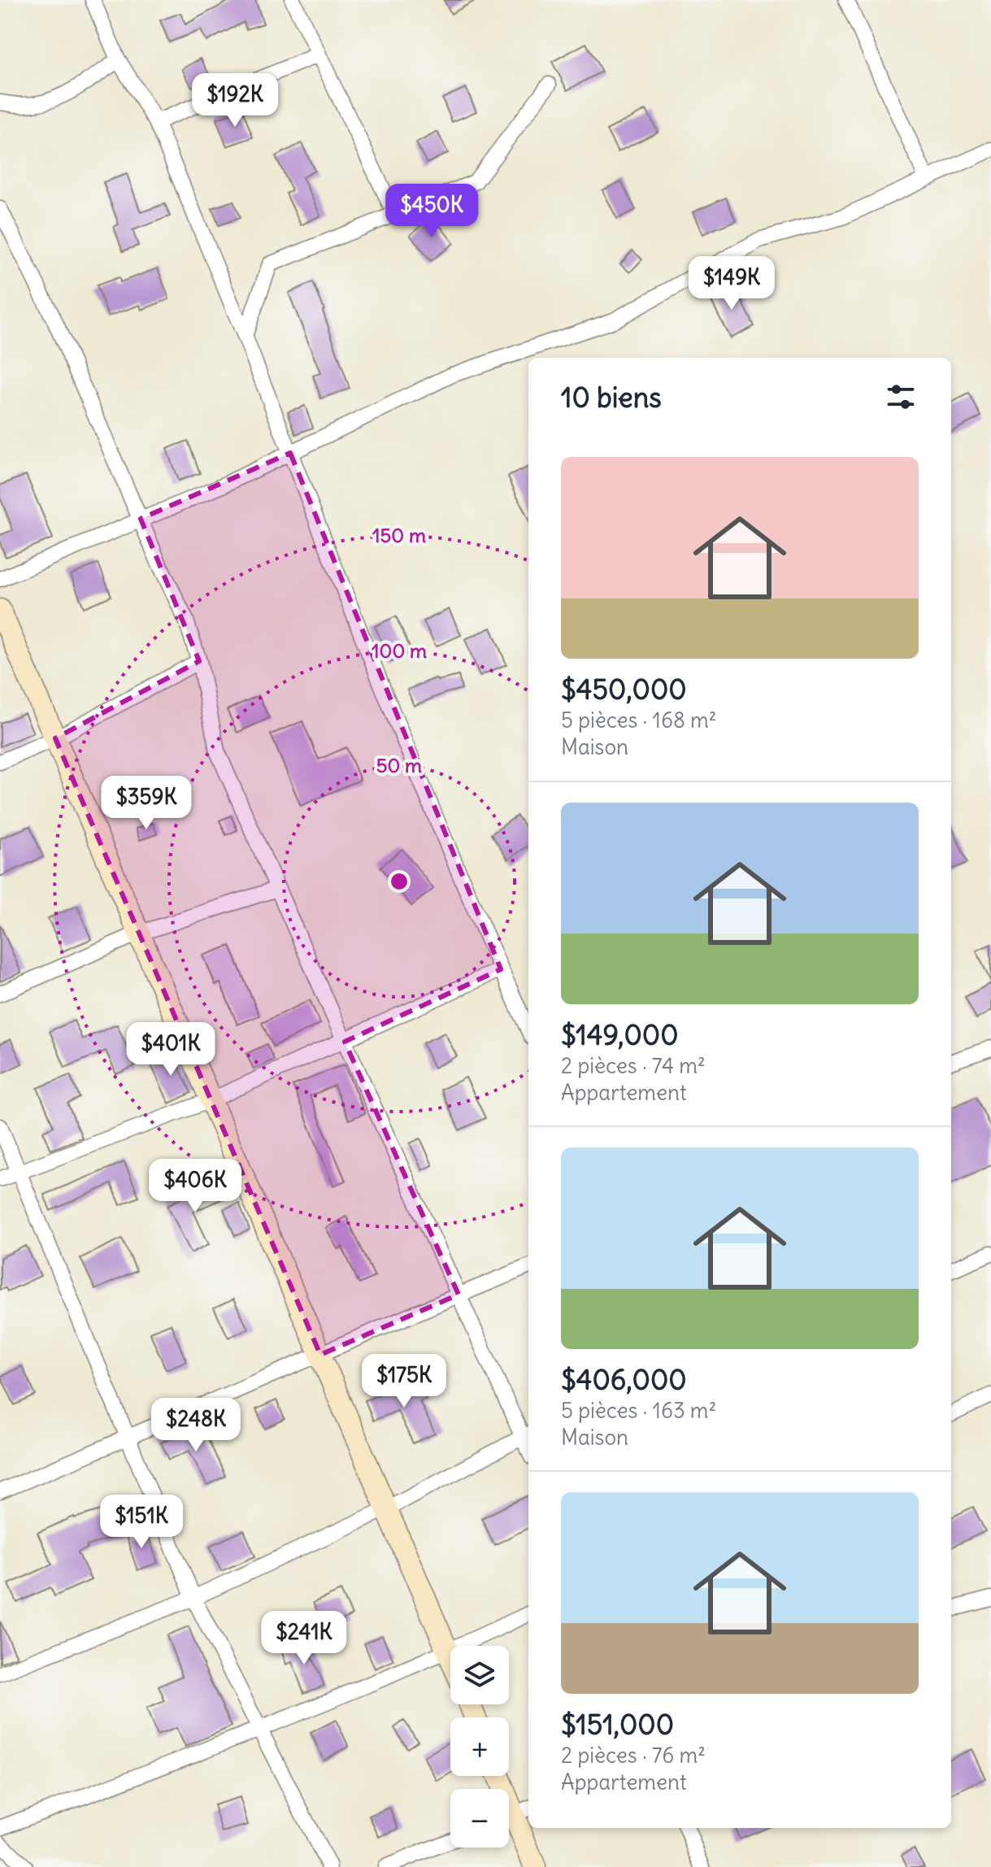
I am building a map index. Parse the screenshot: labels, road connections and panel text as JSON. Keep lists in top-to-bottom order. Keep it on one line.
{"page":{"price":["$192K","$450K","$149K","$359K","$401K","$406K","$175K","$248K","$151K","$241K"],"heading":"10 biens","list":[{"name":"$450,000","note":"5 pièces · 168 m² · Maison"},{"name":"$149,000","note":"2 pièces · 74 m² · Appartement"},{"name":"$406,000","note":"5 pièces · 163 m² · Maison"},{"name":"$151,000","note":"2 pièces · 76 m² · Appartement"}],"map_buttons":["+","−"]},"rings":["150 m","100 m","50 m"]}
